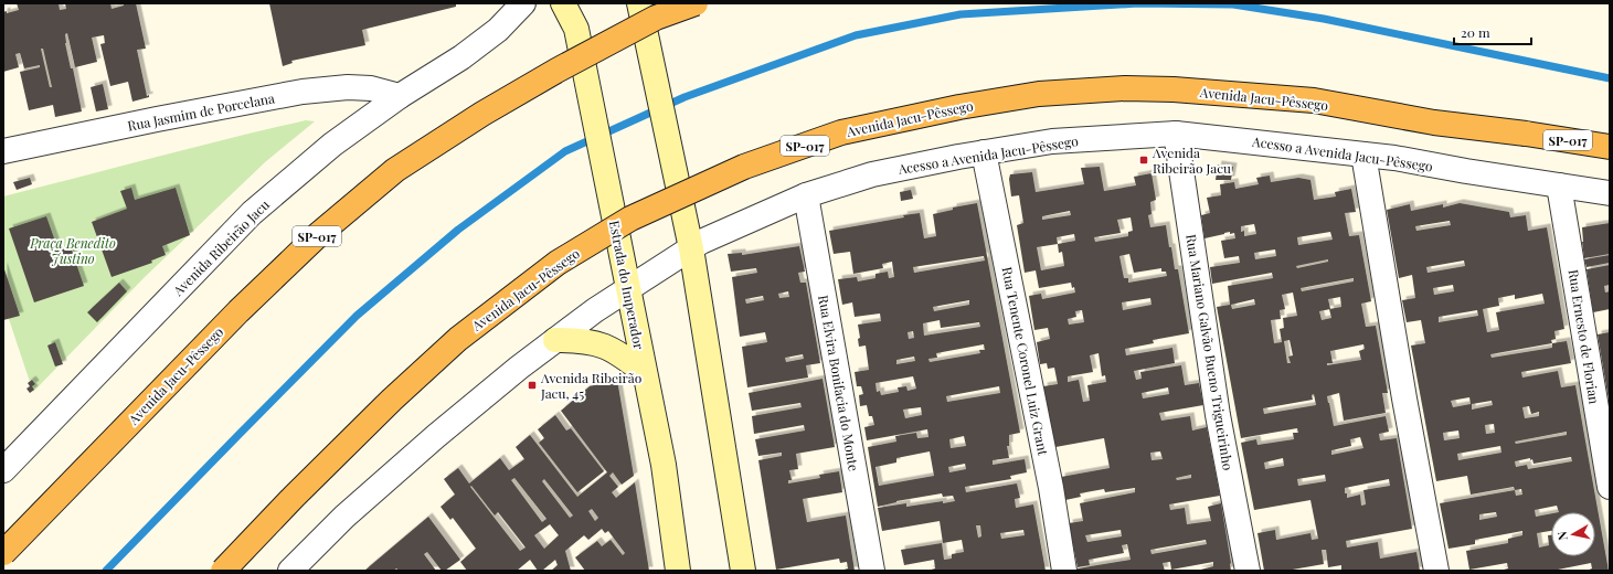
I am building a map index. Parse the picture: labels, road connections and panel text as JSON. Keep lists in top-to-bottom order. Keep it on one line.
{"streets":{"highway":["Avenida Jacu-Pêssego","SP-017"],"main road":["Estrada do Imperador"],"street":["Rua Jasmim de Porcelana","Acesso a Avenida Jacu-Pêssego","Avenida Ribeirão Jacu","Rua Ernesto de Florian","Rua Mariano Galvão Bueno Trigueirinho","Rua Tenente Coronel Luiz Grant","Rua Elvira Bonifacia do Monte"]},"crossings":[["Rua Jasmim de Porcelana","Avenida Ribeirão Jacu"],["Acesso a Avenida Jacu-Pêssego","Estrada do Imperador"],["Acesso a Avenida Jacu-Pêssego","Rua Ernesto de Florian"],["Acesso a Avenida Jacu-Pêssego","Rua Mariano Galvão Bueno Trigueirinho"],["Acesso a Avenida Jacu-Pêssego","Rua Tenente Coronel Luiz Grant"],["Acesso a Avenida Jacu-Pêssego","Rua Elvira Bonifacia do Monte"]],"parks":["Praça Benedito Justino"],"places":{"transit":["Avenida Ribeirão Jacu","Avenida Ribeirão Jacu, 45"]},"scale_bar":"20 m","north":"left"}
